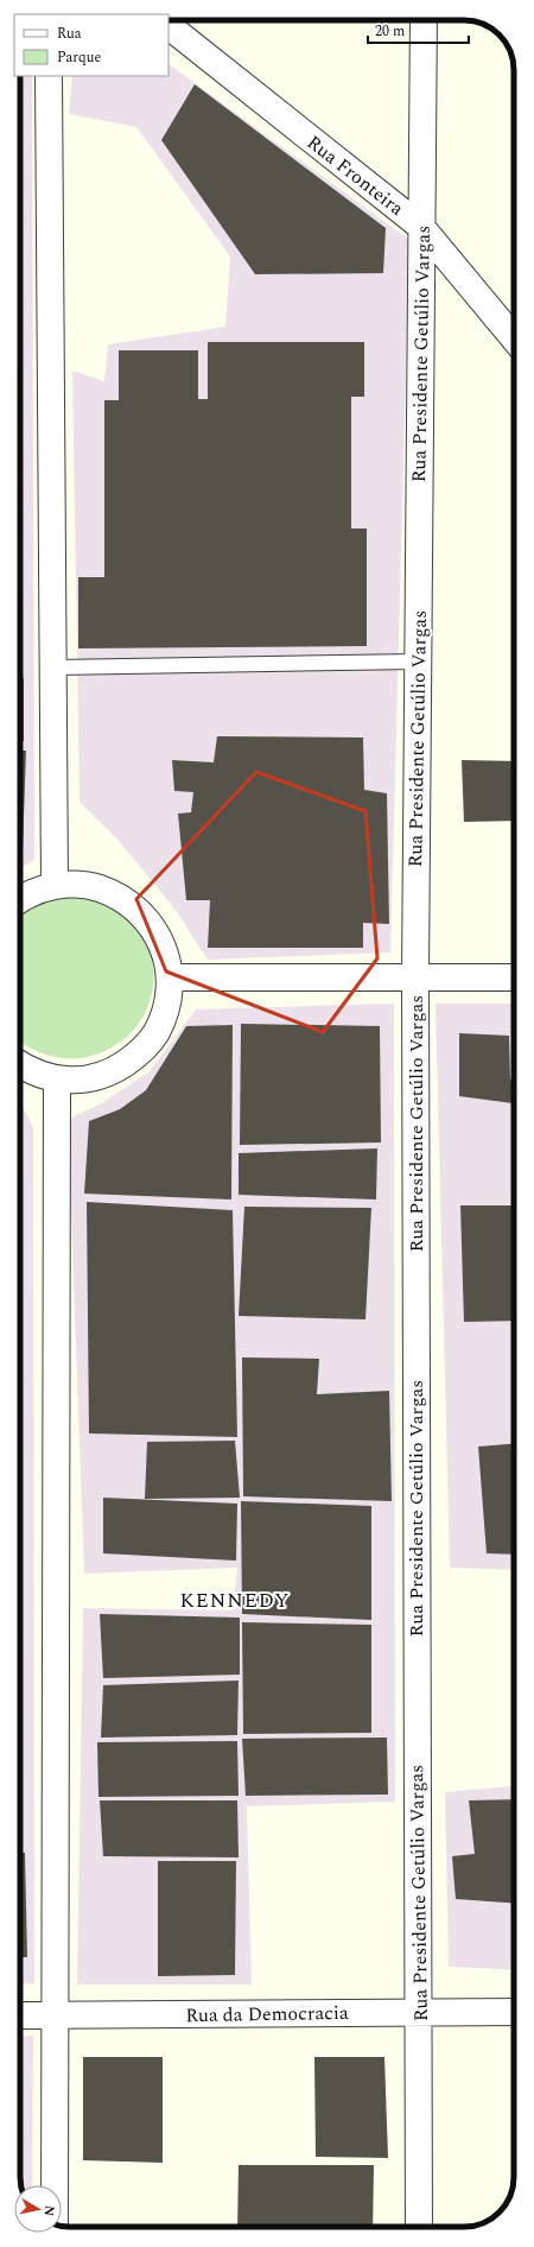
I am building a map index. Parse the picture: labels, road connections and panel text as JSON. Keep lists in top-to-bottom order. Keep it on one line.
{"streets":{"street":["Rua Fronteira","Rua Presidente Getúlio Vargas","Rua da Democracia"]},"crossings":[["Rua Fronteira","Rua Presidente Getúlio Vargas"],["Rua Presidente Getúlio Vargas","Rua da Democracia"]],"districts":["KENNEDY"],"legend":["Rua","Parque"],"scale_bar":"20 m","north":"right"}
